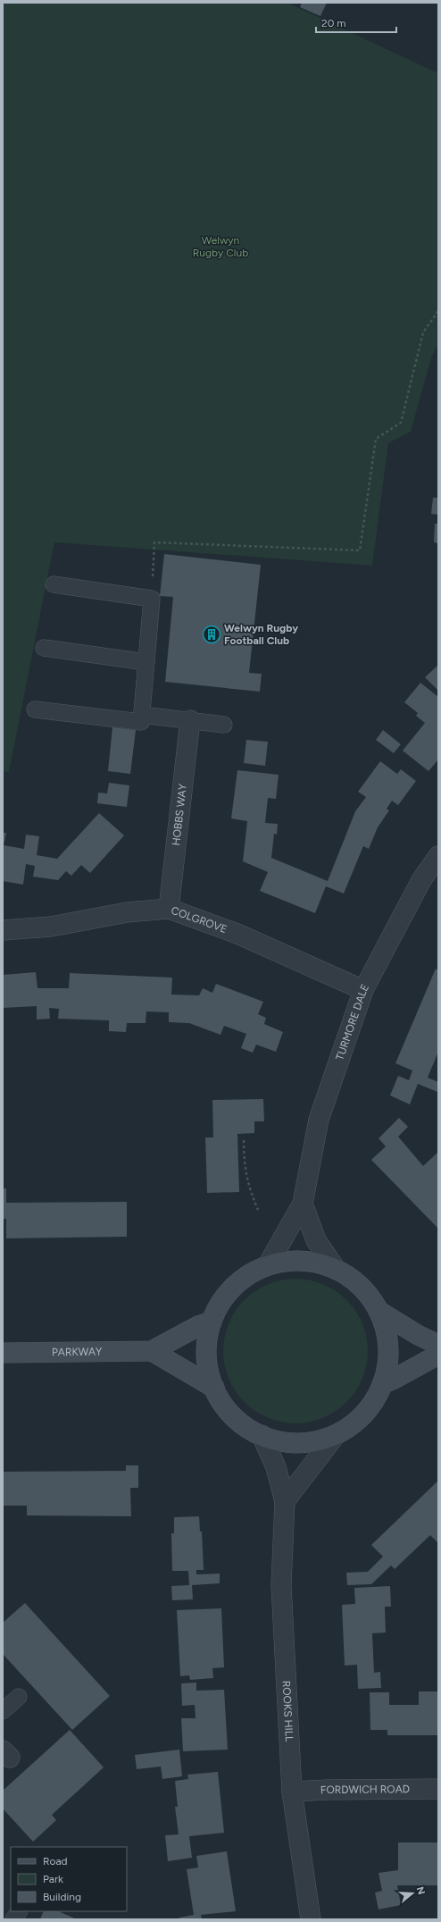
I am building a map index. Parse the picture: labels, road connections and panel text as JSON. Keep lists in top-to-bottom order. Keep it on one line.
{"streets":{"street":["HOBBS WAY","COLGROVE","TURMORE DALE","PARKWAY","ROOKS HILL","FORDWICH ROAD"]},"crossings":[["HOBBS WAY","COLGROVE"],["COLGROVE","TURMORE DALE"],["ROOKS HILL","FORDWICH ROAD"]],"parks":["Welwyn Rugby Club"],"places":{"building":["Welwyn Rugby Football Club"]},"legend":["Road","Park","Building"],"scale_bar":"20 m","north":"right"}
